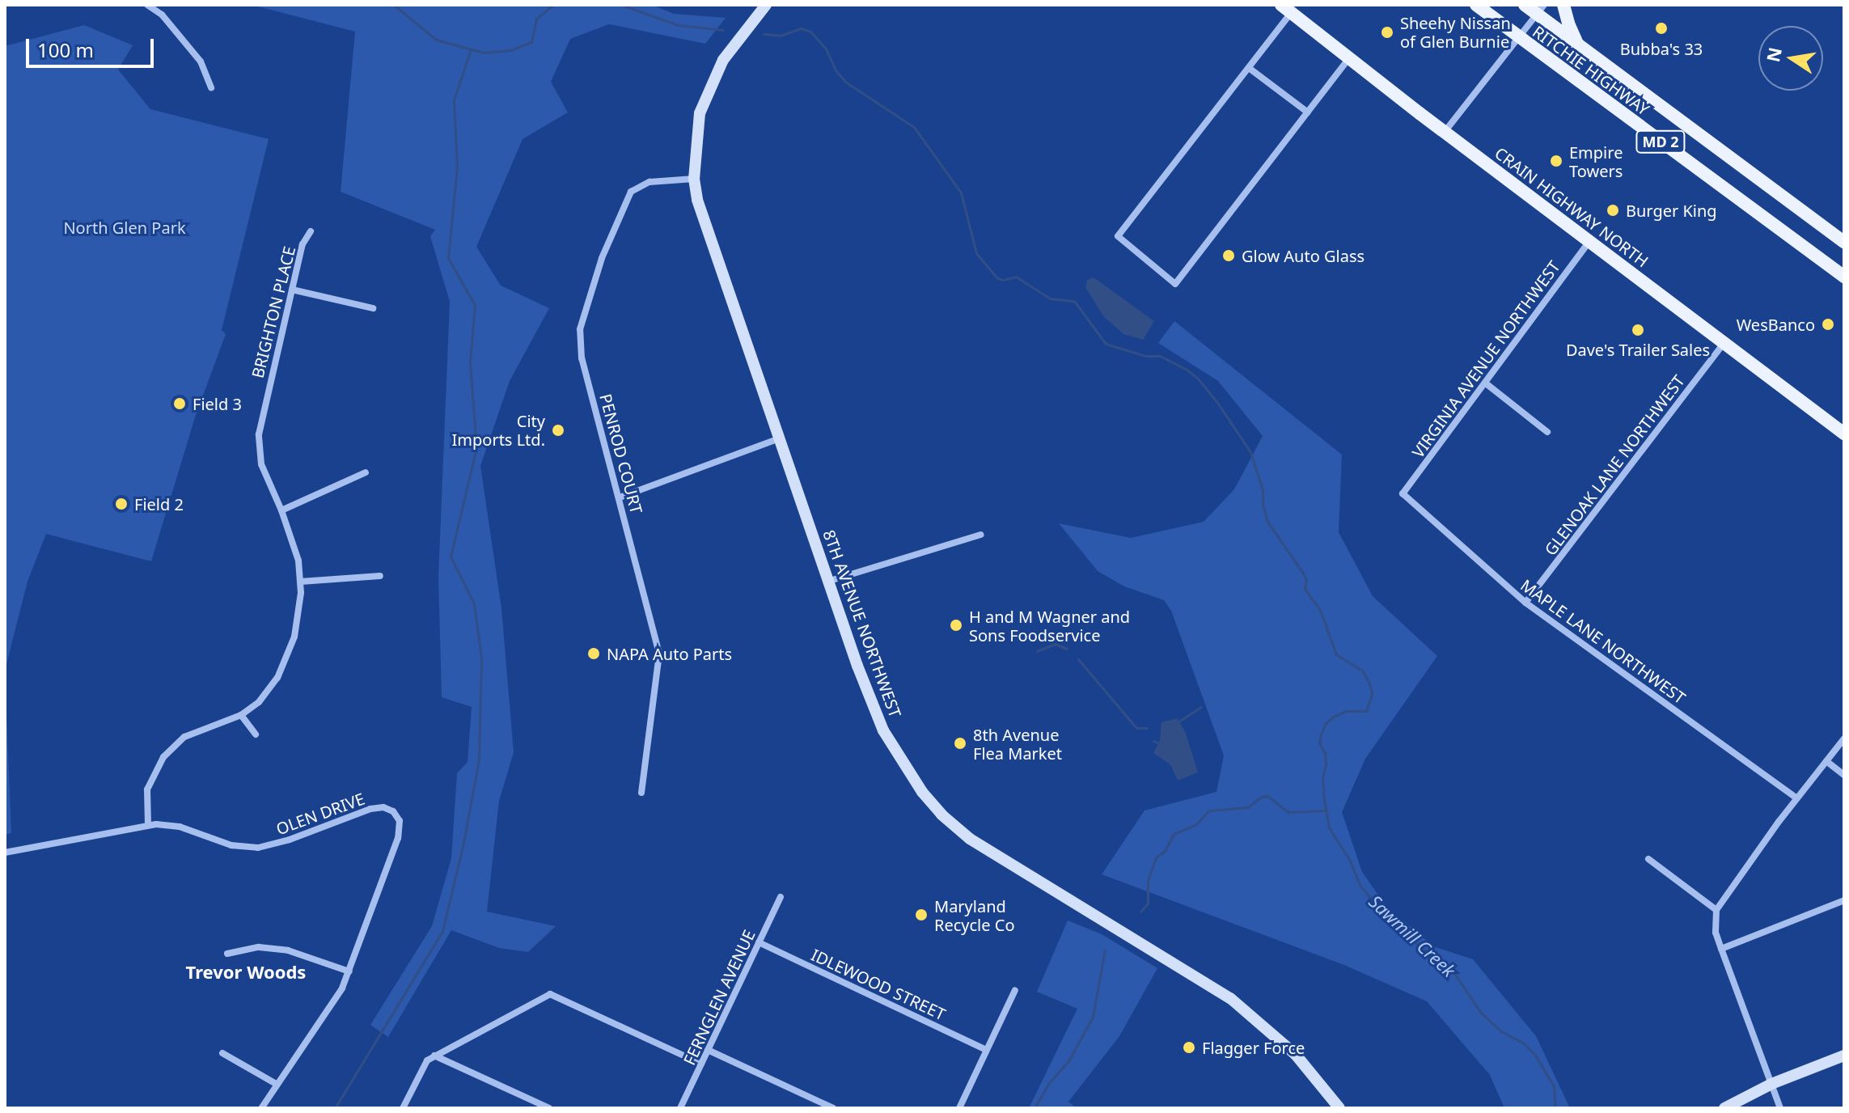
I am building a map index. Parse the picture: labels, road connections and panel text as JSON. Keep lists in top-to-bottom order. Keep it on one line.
{"streets":{"main road":["RITCHIE HIGHWAY","MD 2","CRAIN HIGHWAY NORTH"],"street":["BRIGHTON PLACE","VIRGINIA AVENUE NORTHWEST","PENROD COURT","GLENOAK LANE NORTHWEST","8TH AVENUE NORTHWEST","MAPLE LANE NORTHWEST","OLEN DRIVE","IDLEWOOD STREET","FERNGLEN AVENUE"]},"crossings":[["CRAIN HIGHWAY NORTH","VIRGINIA AVENUE NORTHWEST"],["CRAIN HIGHWAY NORTH","GLENOAK LANE NORTHWEST"],["BRIGHTON PLACE","OLEN DRIVE"],["VIRGINIA AVENUE NORTHWEST","MAPLE LANE NORTHWEST"],["PENROD COURT","8TH AVENUE NORTHWEST"],["GLENOAK LANE NORTHWEST","MAPLE LANE NORTHWEST"],["IDLEWOOD STREET","FERNGLEN AVENUE"]],"districts":["Trevor Woods"],"water":["Sawmill Creek"],"parks":["North Glen Park"],"places":["Bubba's 33","Sheehy Nissan of Glen Burnie","Empire Towers","Burger King","Glow Auto Glass","WesBanco","Dave's Trailer Sales","Field 3","City Imports Ltd.","Field 2","H and M Wagner and Sons Foodservice","NAPA Auto Parts","8th Avenue Flea Market","Maryland Recycle Co","Flagger Force"],"scale_bar":"100 m","north":"left"}
